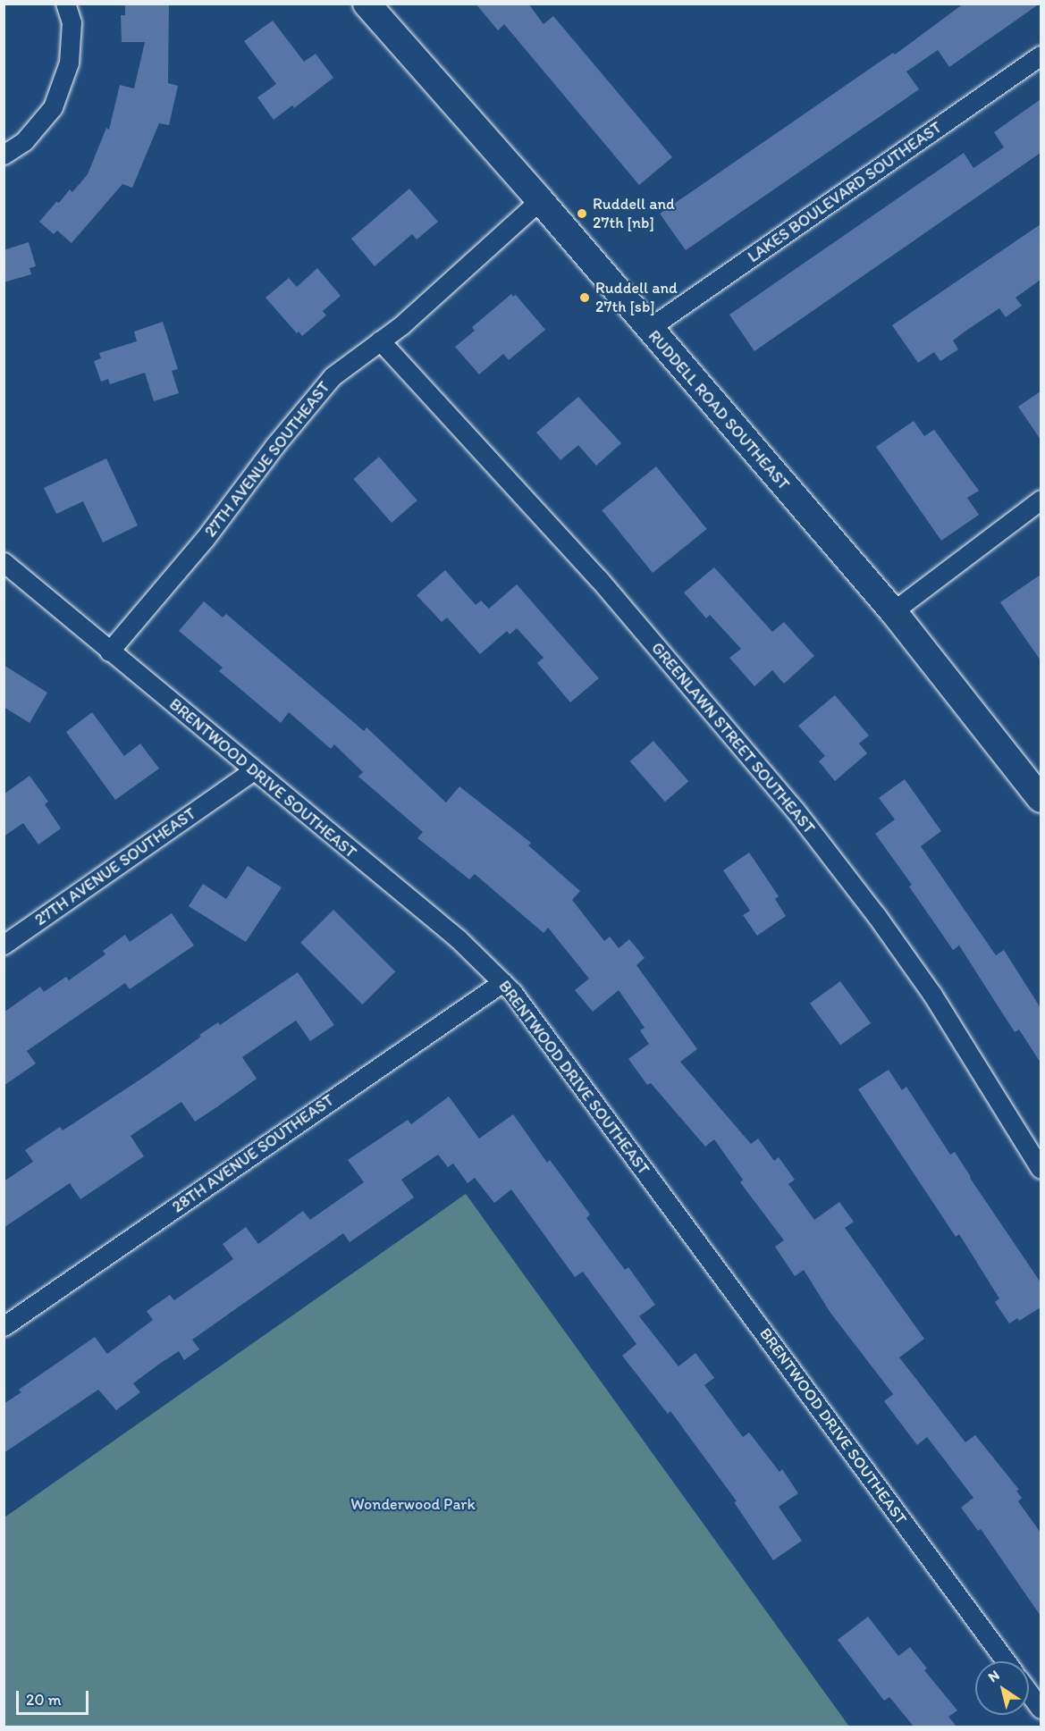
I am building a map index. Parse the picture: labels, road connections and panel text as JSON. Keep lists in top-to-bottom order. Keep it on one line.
{"streets":{"main road":["RUDDELL ROAD SOUTHEAST"],"street":["LAKES BOULEVARD SOUTHEAST","27TH AVENUE SOUTHEAST","GREENLAWN STREET SOUTHEAST","BRENTWOOD DRIVE SOUTHEAST","28TH AVENUE SOUTHEAST"]},"crossings":[["LAKES BOULEVARD SOUTHEAST","RUDDELL ROAD SOUTHEAST"],["RUDDELL ROAD SOUTHEAST","27TH AVENUE SOUTHEAST"],["27TH AVENUE SOUTHEAST","GREENLAWN STREET SOUTHEAST"],["27TH AVENUE SOUTHEAST","BRENTWOOD DRIVE SOUTHEAST"],["BRENTWOOD DRIVE SOUTHEAST","28TH AVENUE SOUTHEAST"]],"parks":["Wonderwood Park"],"places":["Ruddell and 27th [nb]","Ruddell and 27th [sb]"],"scale_bar":"20 m","north":"top left"}
